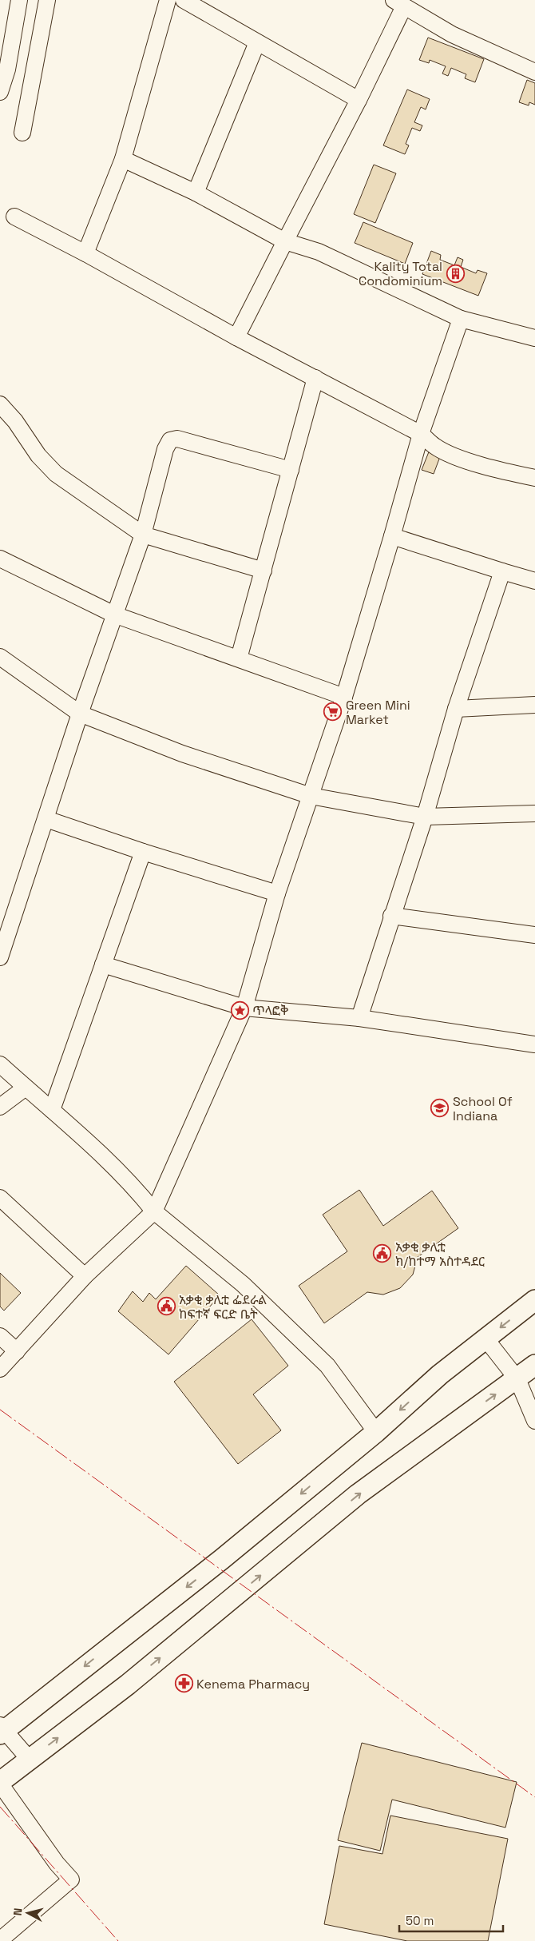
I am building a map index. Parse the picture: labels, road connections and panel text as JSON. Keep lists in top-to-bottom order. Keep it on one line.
{"places":{"building":["Kality Total Condominium"],"supermarket":["Green Mini Market"],"place":["ጥላፎቅ"],"school or university":["School Of Indiana"],"public building":["አቃቂ ቃሊቲ ክ/ከተማ አስተዳደር","አቃቂ ቃሊቲ ፌደራል ከፍተኛ ፍርድ ቤት"],"pharmacy":["Kenema Pharmacy"]},"scale_bar":"50 m","north":"left"}
